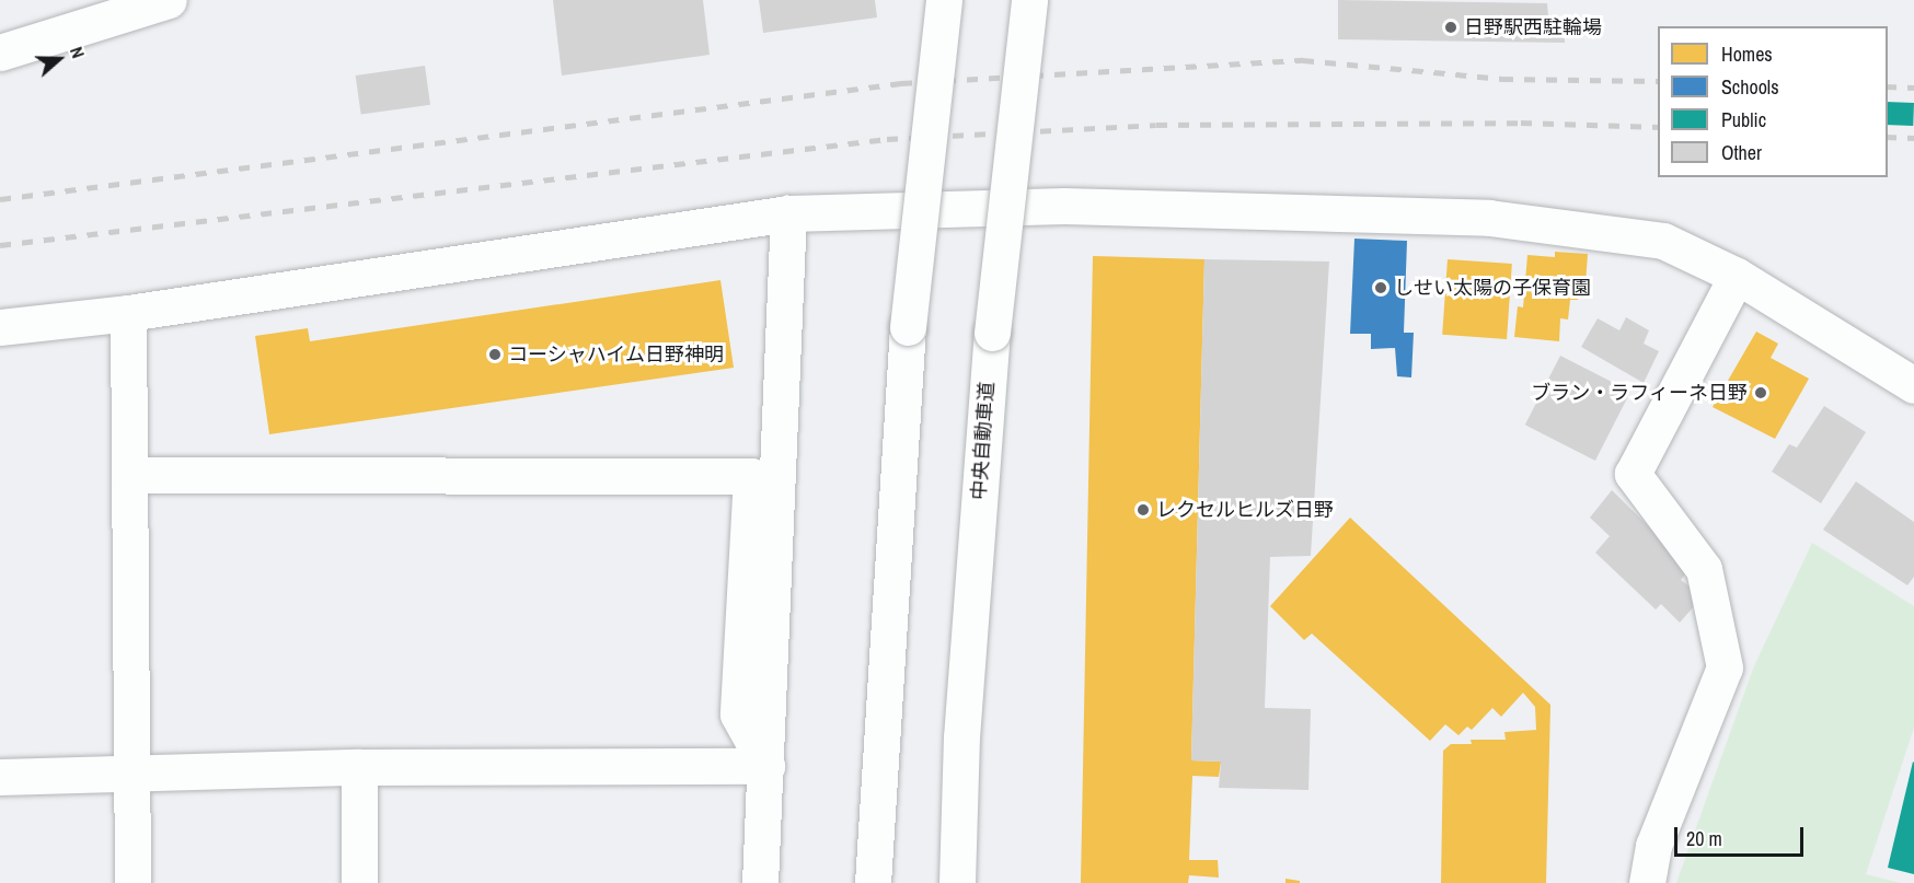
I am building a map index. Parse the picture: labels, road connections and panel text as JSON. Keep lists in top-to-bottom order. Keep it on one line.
{"streets":{"main road":["中央自動車道"]},"places":["日野駅西駐輪場","しせい太陽の子保育園","コーシャハイム日野神明","ブラン・ラフィーネ日野","レクセルヒルズ日野"],"legend":["Homes","Schools","Public","Other"],"scale_bar":"20 m","north":"right"}
